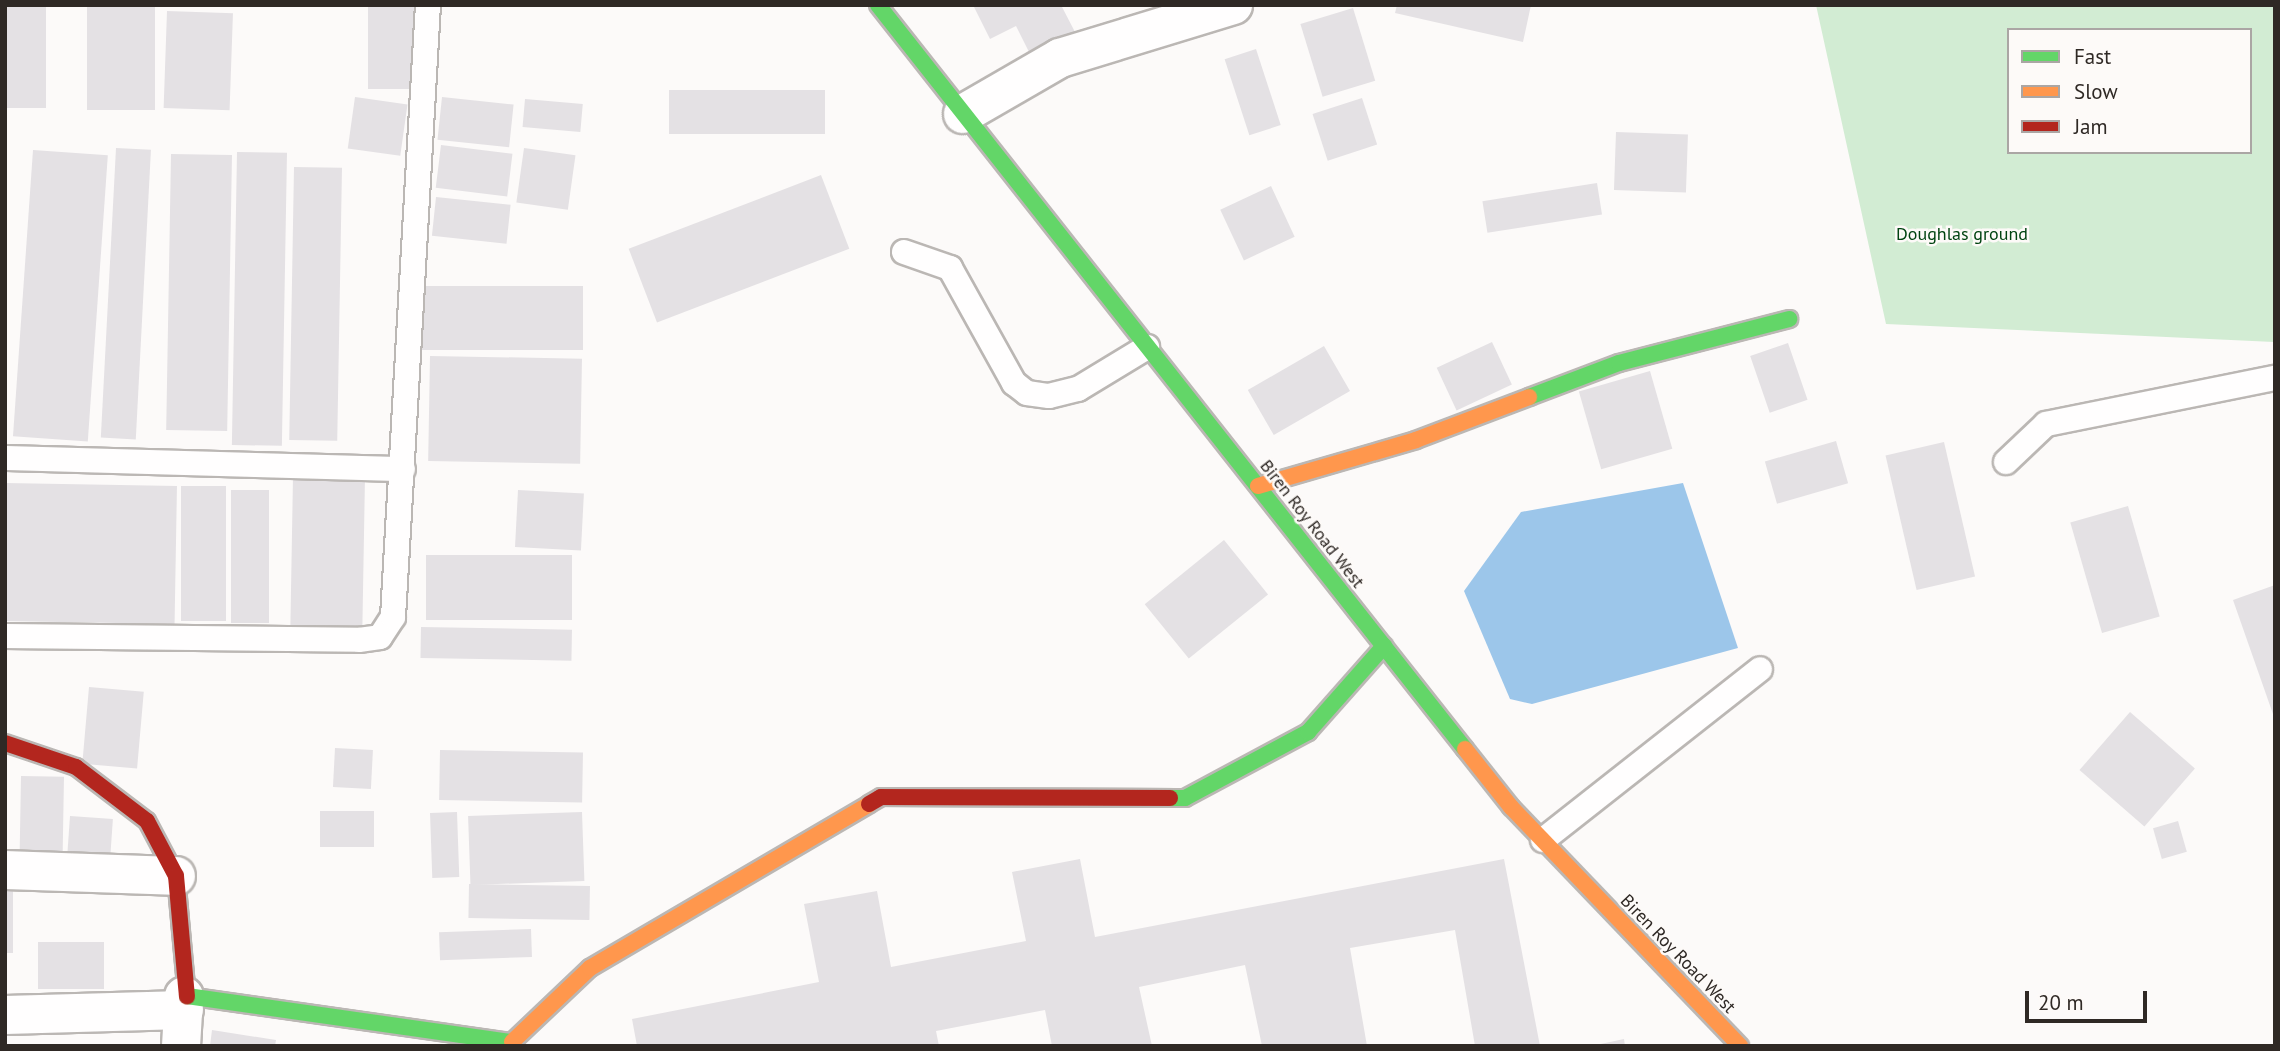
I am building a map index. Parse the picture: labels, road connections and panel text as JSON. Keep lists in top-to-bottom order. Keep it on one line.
{"streets":{"street":["Biren Roy Road West"]},"parks":["Doughlas ground"],"legend":["Fast","Slow","Jam"],"scale_bar":"20 m"}
